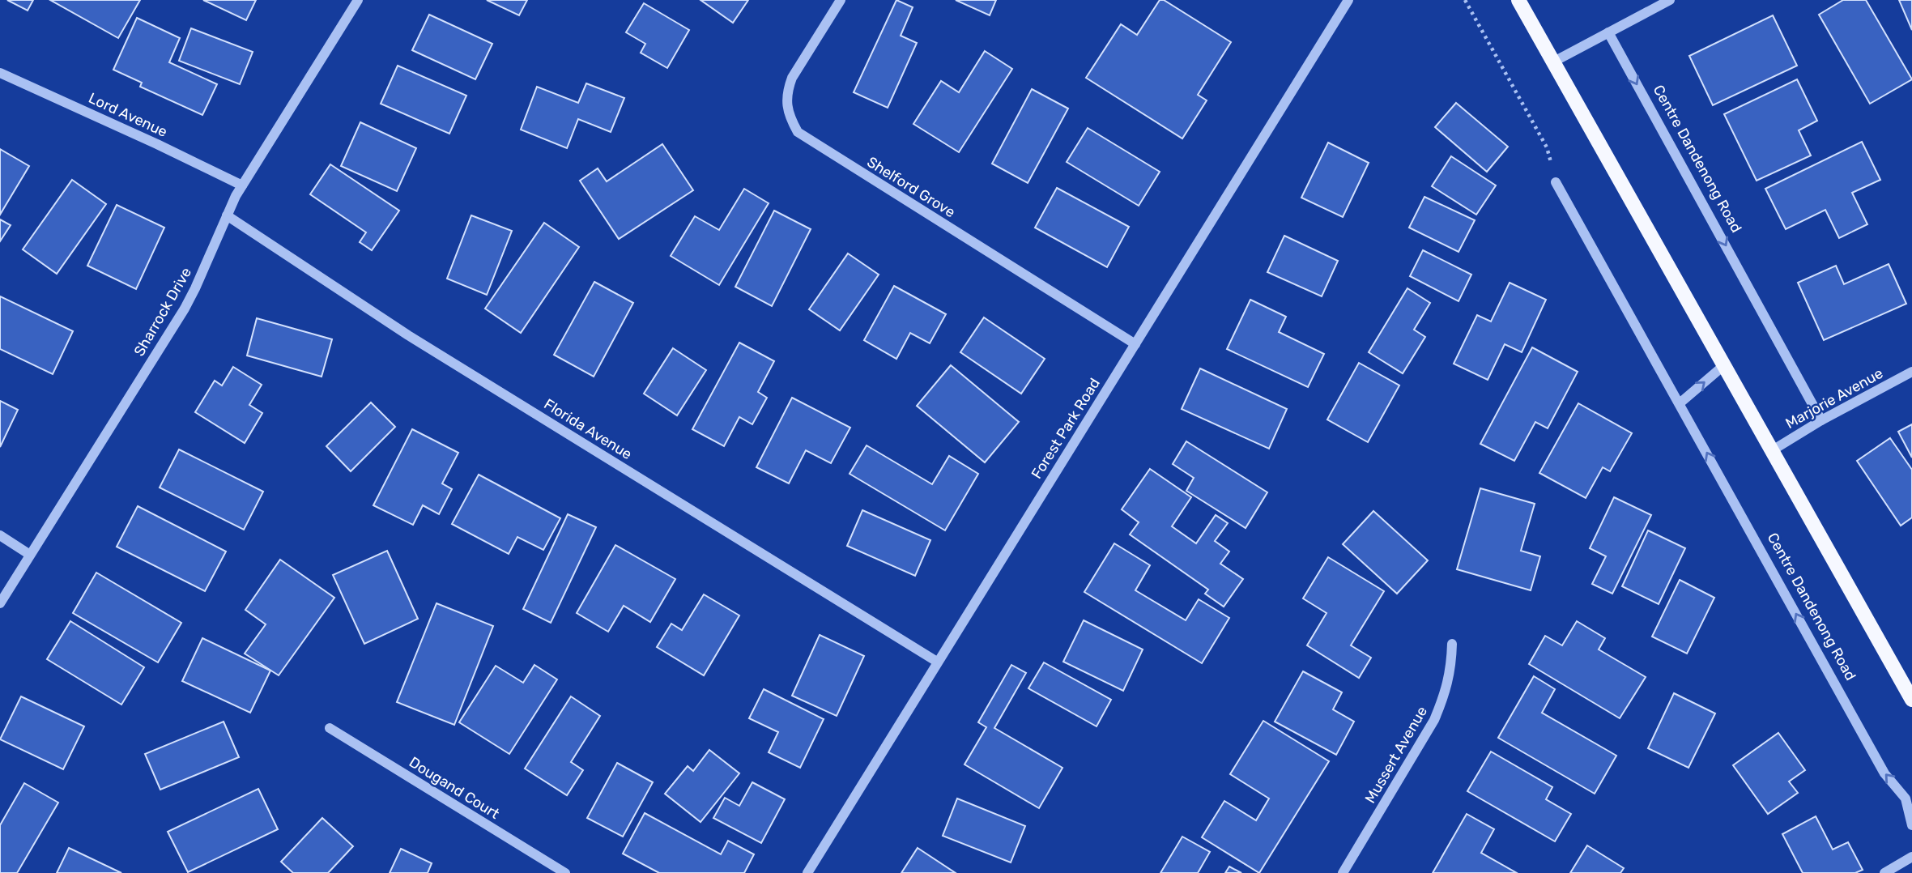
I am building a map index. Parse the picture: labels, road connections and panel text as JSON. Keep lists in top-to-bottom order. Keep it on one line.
{"streets":{"street":["Lord Avenue","Centre Dandenong Road","Shelford Grove","Sharrock Drive","Marjorie Avenue","Forest Park Road","Florida Avenue","Mussert Avenue","Dougand Court"]},"crossings":[["Lord Avenue","Sharrock Drive"],["Centre Dandenong Road","Marjorie Avenue"],["Shelford Grove","Forest Park Road"],["Sharrock Drive","Florida Avenue"],["Forest Park Road","Florida Avenue"]]}
